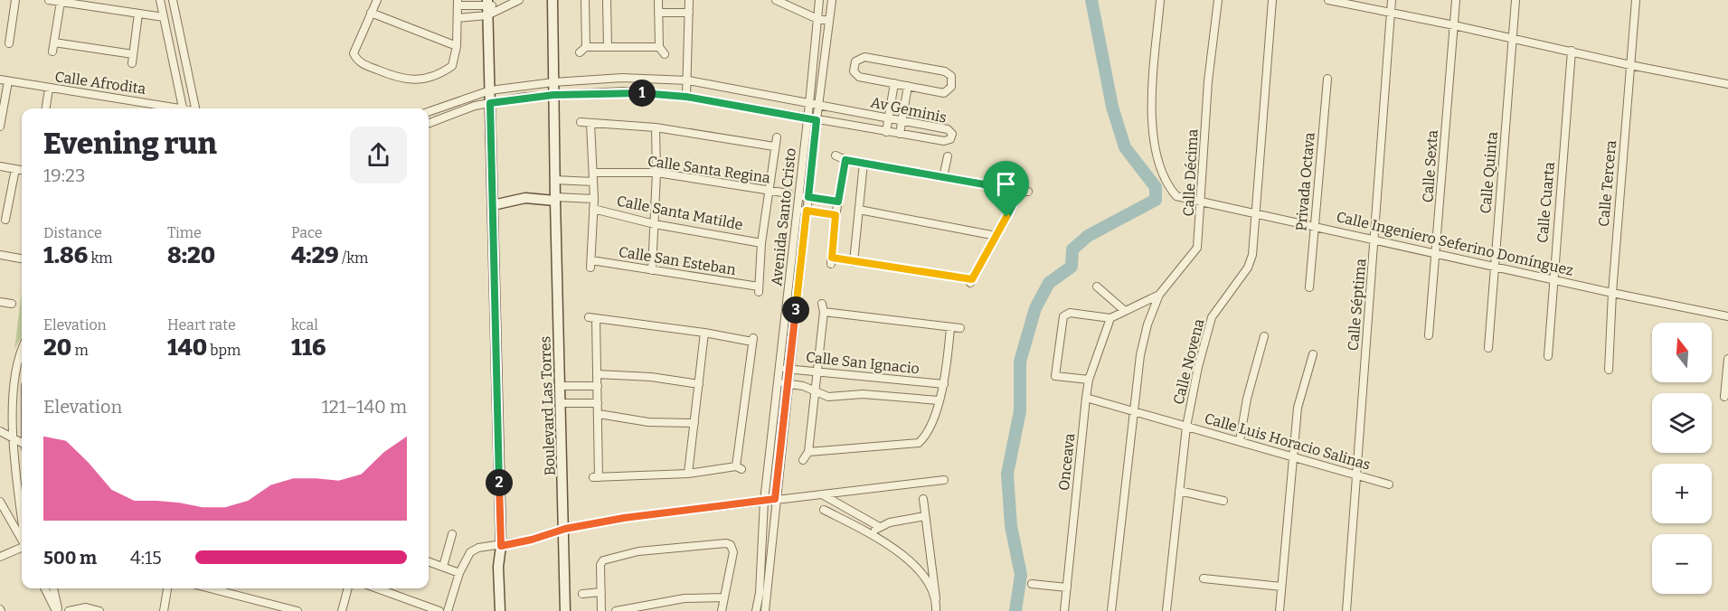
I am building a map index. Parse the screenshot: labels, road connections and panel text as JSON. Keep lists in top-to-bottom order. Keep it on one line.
{"streets":{"main road":["Boulevard Las Torres"],"street":["Calle Afrodita","Av Geminis","Calle Sexta","Calle Santa Regina","Calle Décima","Calle Quinta","Privada Octava","Calle Tercera","Calle Cuarta","Calle Santa Matilde","Avenida Santo Cristo","Calle Ingeniero Seferino Domínguez","Calle San Esteban","Calle Séptima","Calle Novena","Calle San Ignacio","Calle Luis Horacio Salinas","Onceava"]},"crossings":[["Av Geminis","Avenida Santo Cristo"],["Av Geminis","Boulevard Las Torres"],["Calle Sexta","Calle Ingeniero Seferino Domínguez"],["Calle Santa Regina","Calle San Esteban"],["Calle Décima","Calle Ingeniero Seferino Domínguez"],["Calle Décima","Onceava"],["Calle Quinta","Calle Ingeniero Seferino Domínguez"],["Privada Octava","Calle Ingeniero Seferino Domínguez"],["Calle Tercera","Calle Ingeniero Seferino Domínguez"],["Calle Cuarta","Calle Ingeniero Seferino Domínguez"],["Calle Santa Matilde","Calle San Esteban"],["Avenida Santo Cristo","Calle San Ignacio"],["Calle Ingeniero Seferino Domínguez","Calle Séptima"],["Calle Ingeniero Seferino Domínguez","Calle Novena"],["Calle Séptima","Calle Luis Horacio Salinas"],["Calle Novena","Calle Luis Horacio Salinas"],["Calle Luis Horacio Salinas","Onceava"]],"north":"top","page":{"pins":["1","3","2"],"heading":["Evening run","19:23"],"stats":[["Distance","1.86 km"],["Time","8:20"],["Pace","4:29 /km"],["Elevation","20 m"],["Heart rate","140 bpm"],["kcal","116"]],"map_buttons":["+","−"],"chart":["Elevation","121–140 m"],"list":[{"name":"500 m","note":"4:15"}]}}
